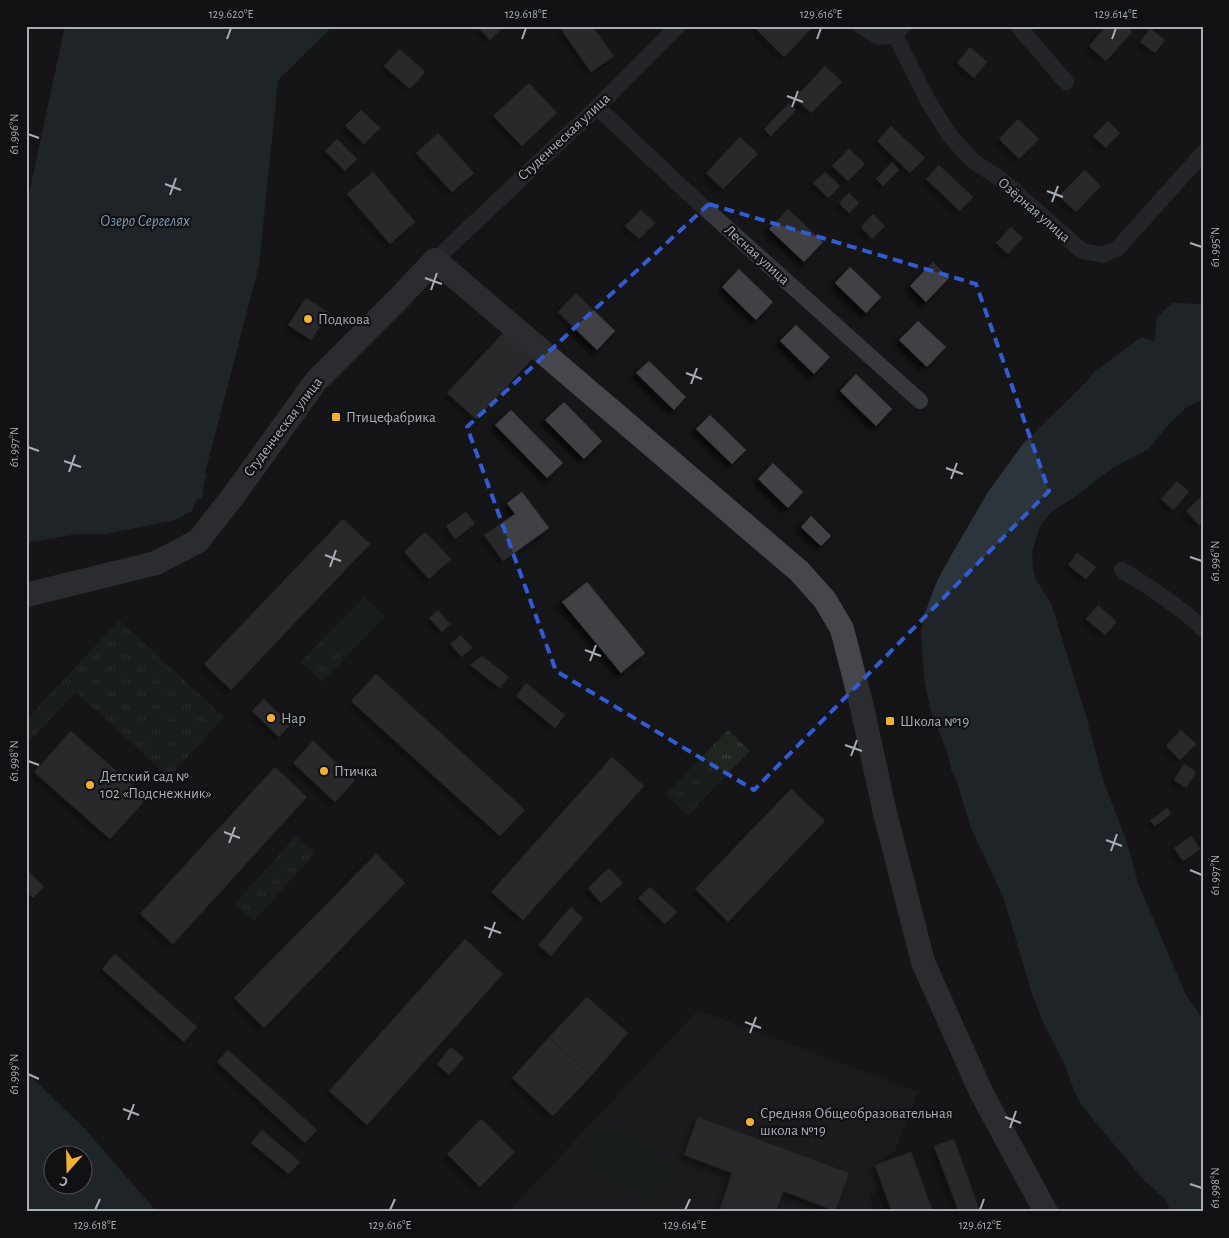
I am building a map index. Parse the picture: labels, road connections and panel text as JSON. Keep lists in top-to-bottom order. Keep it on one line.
{"streets":{"street":["Студенческая улица","Озёрная улица","Лесная улица"]},"crossings":[["Студенческая улица","Лесная улица"]],"water":["Озеро Сергелях"],"places":{"other":["Подкова","Нар","Птичка","Детский сад № 102 «Подснежник»","Средняя Общеобразовательная школа №19"],"transit":["Птицефабрика","Школа №19"]},"north":"bottom","coordinates":["129.620°E","129.618°E","129.616°E","129.614°E","61.996°N","61.995°N","61.997°N","61.998°N","61.999°N","129.612°E"]}
